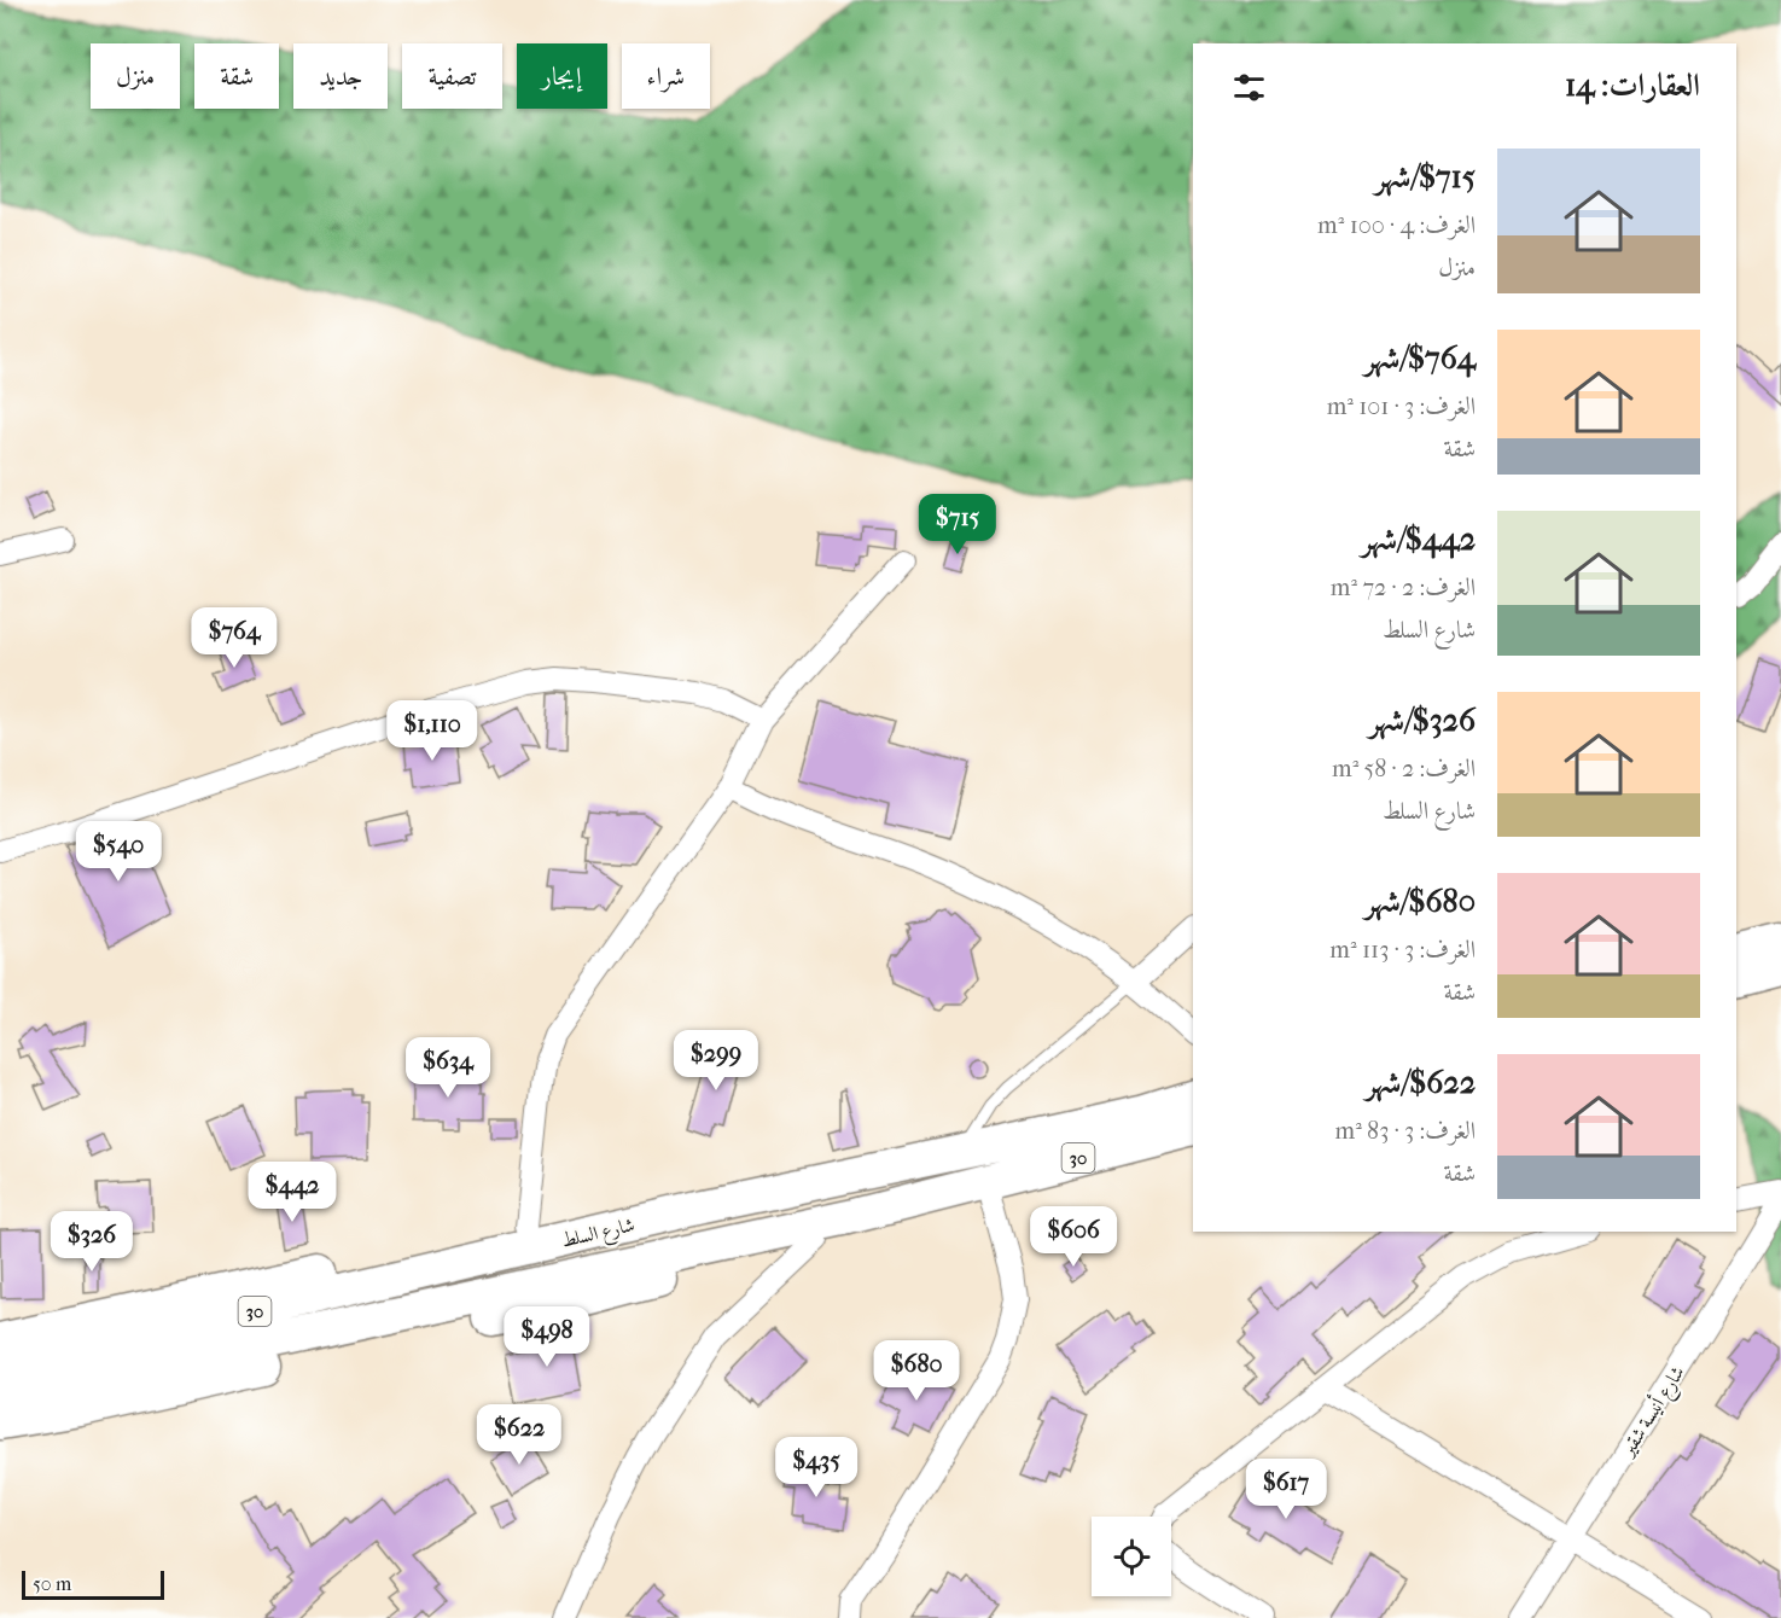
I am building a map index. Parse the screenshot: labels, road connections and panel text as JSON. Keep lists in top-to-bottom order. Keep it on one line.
{"streets":{"main road":["30","شارع السلط"],"street":["شارع أنيسة شقير"]},"scale_bar":"50 m","page":{"chip":["شراء","إيجار","تصفية","جديد","شقة","منزل"],"heading":"العقارات: 14","list":[{"name":"$715/شهر","note":"الغرف: 4 · 100 m² · منزل"},{"name":"$764/شهر","note":"الغرف: 3 · 101 m² · شقة"},{"name":"$442/شهر","note":"الغرف: 2 · 72 m² · شارع السلط"},{"name":"$326/شهر","note":"الغرف: 2 · 58 m² · شارع السلط"},{"name":"$680/شهر","note":"الغرف: 3 · 113 m² · شقة"},{"name":"$622/شهر","note":"الغرف: 3 · 83 m² · شقة"}],"price":["$715","$764","$1,110","$540","$299","$634","$442","$606","$326","$498","$680","$622","$435","$617"],"scale":"50 m"}}
